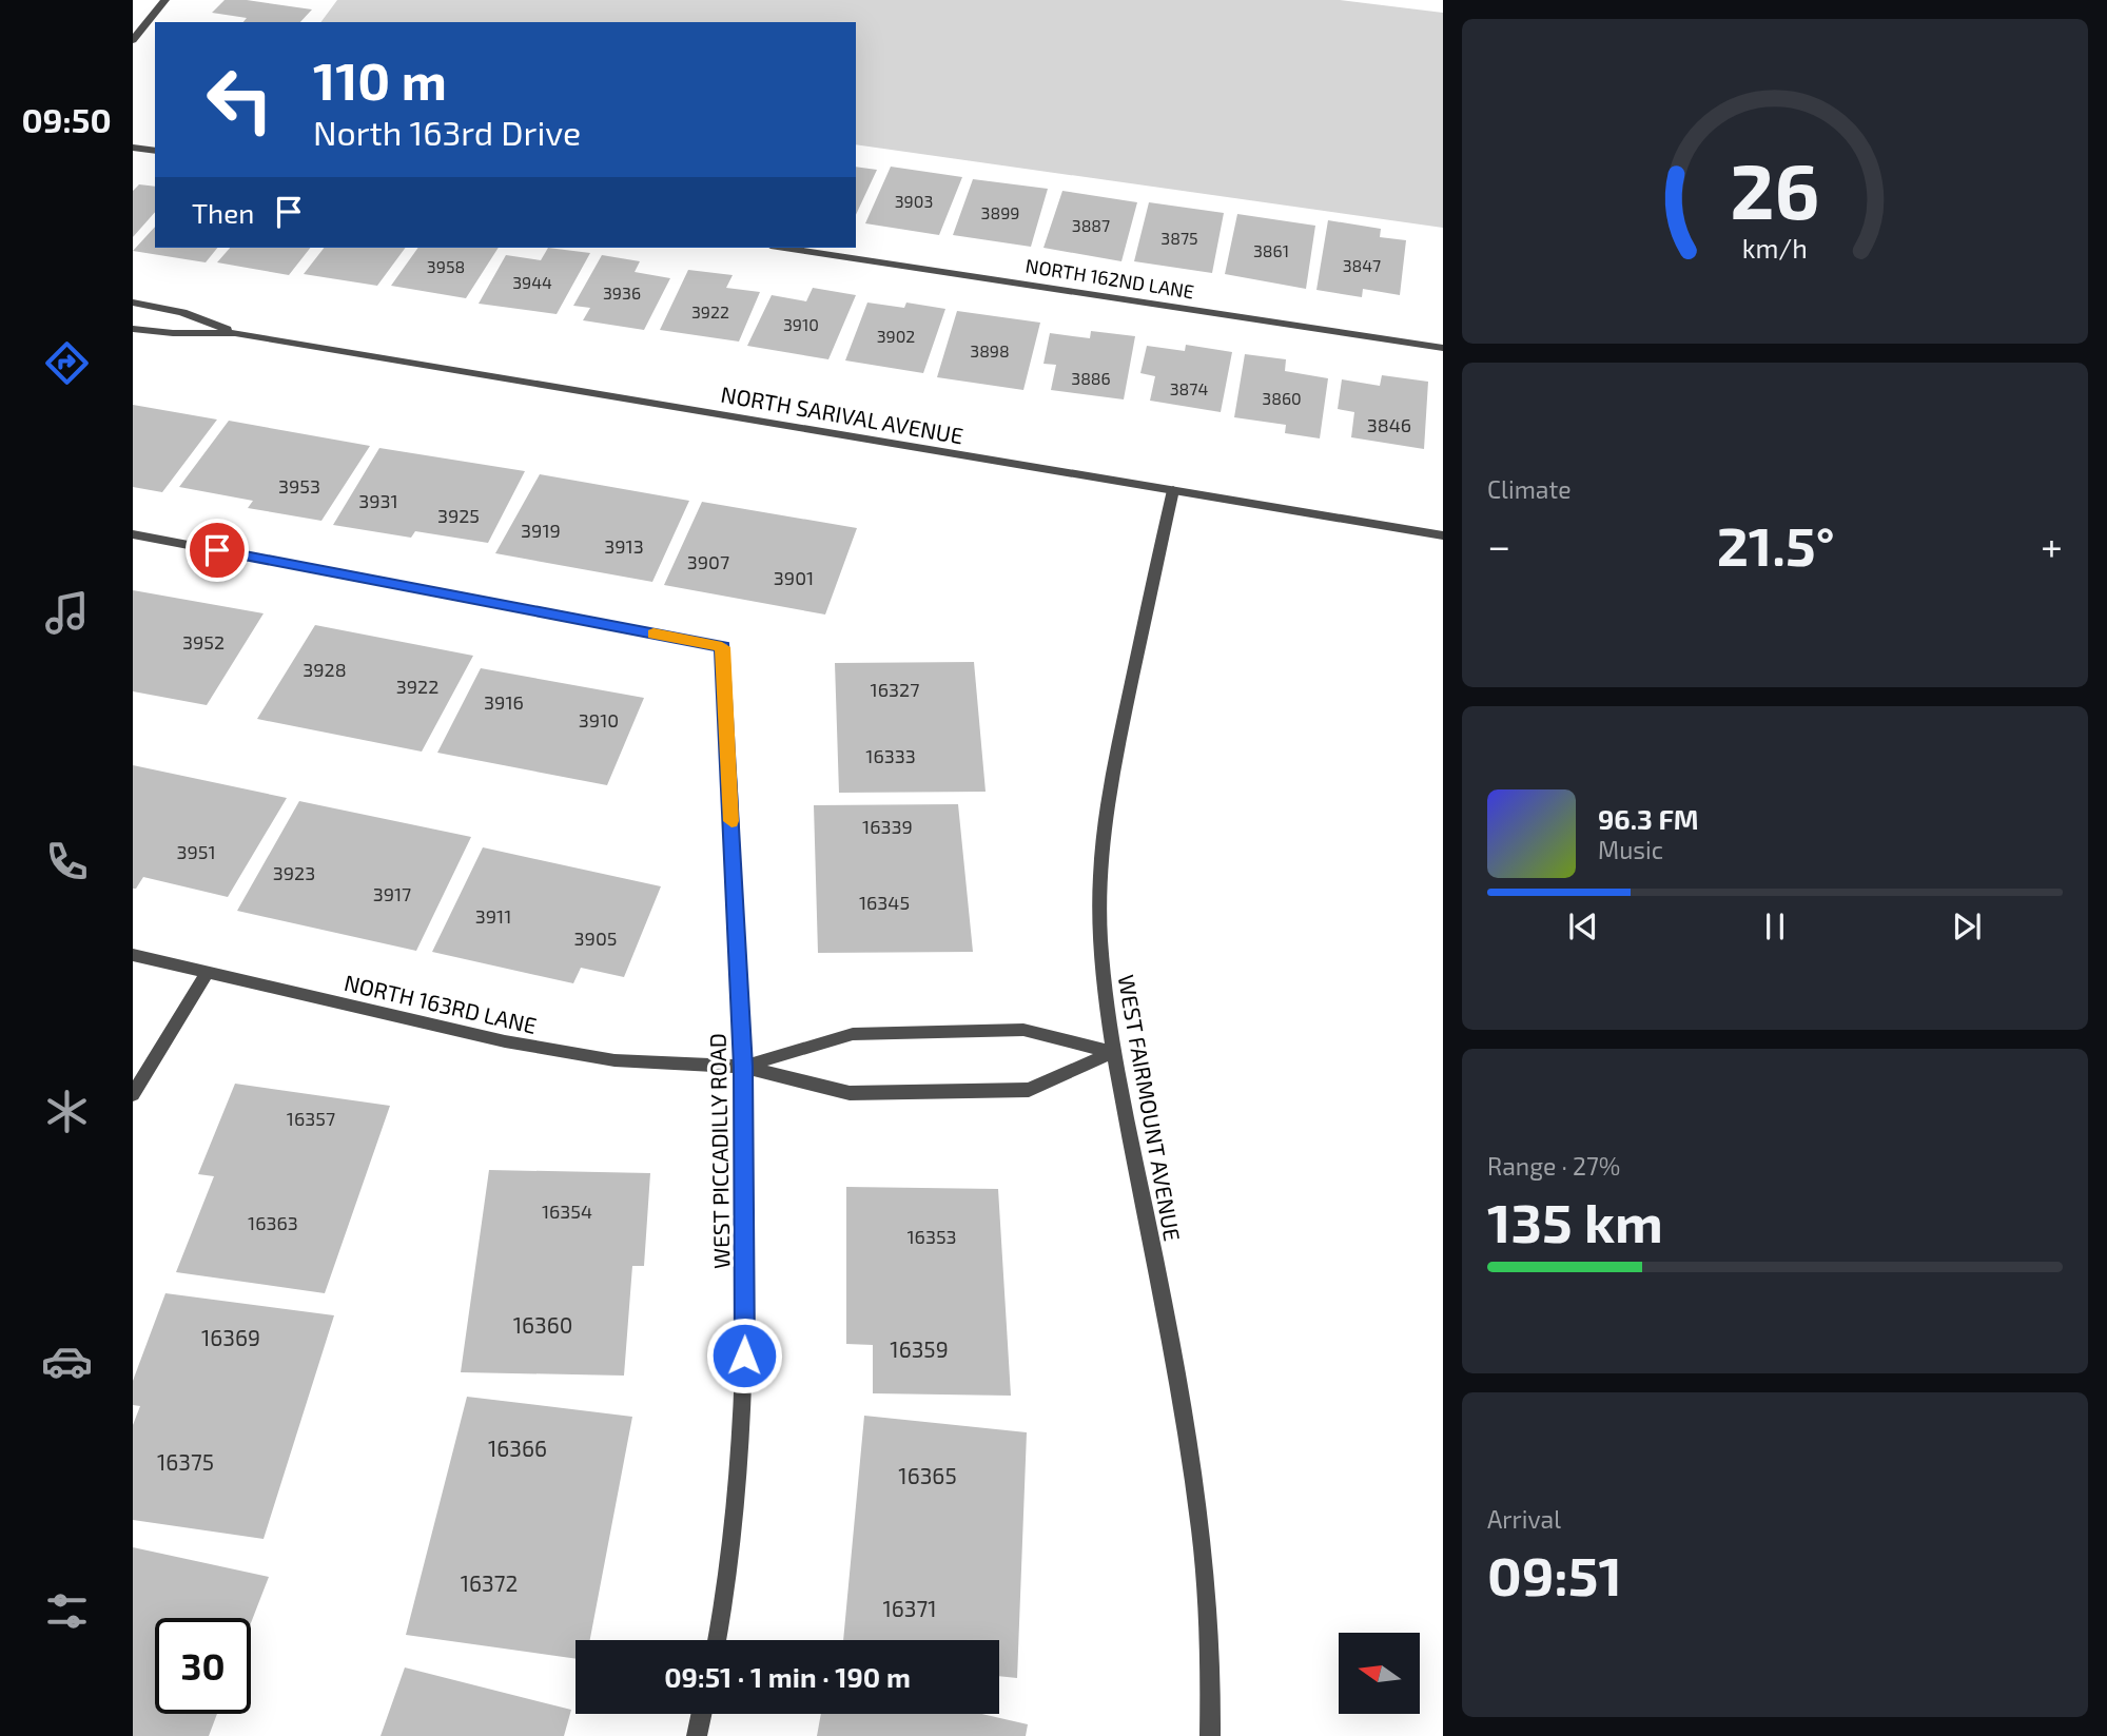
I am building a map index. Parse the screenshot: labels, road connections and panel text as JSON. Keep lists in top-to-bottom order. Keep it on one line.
{"streets":{"street":["NORTH 162ND LANE","NORTH SARIVAL AVENUE","NORTH 163RD LANE","WEST FAIRMOUNT AVENUE","WEST PICCADILLY ROAD"]},"crossings":[["NORTH SARIVAL AVENUE","WEST FAIRMOUNT AVENUE"],["NORTH 163RD LANE","WEST FAIRMOUNT AVENUE"],["NORTH 163RD LANE","WEST PICCADILLY ROAD"]],"house_numbers":["3903","3899","3887","3875","3861","3847","3958","3944","3936","3922","3910","3902","3898","3886","3874","3860","3846","3953","3931","3925","3919","3913","3907","3901","3952","3928","3922","16327","3916","3910","16333","16339","3951","3923","3917","16345","3911","3905","16357","16354","16363","16353","16360","16369","16359","16366","16375","16365","16372","16371"],"north":"left","page":{"tabs":"09:50","turn":["110 m","North 163rd Drive"],"then":"Then","tile":["Climate",["Range · 27%","135 km"],["Arrival","09:51"]],"heat":["−","21.5°","+"],"song":["96.3 FM","Music"],"limit":"30","trip":"09:51 · 1 min · 190 m","gauge":["26","km/h"]}}
